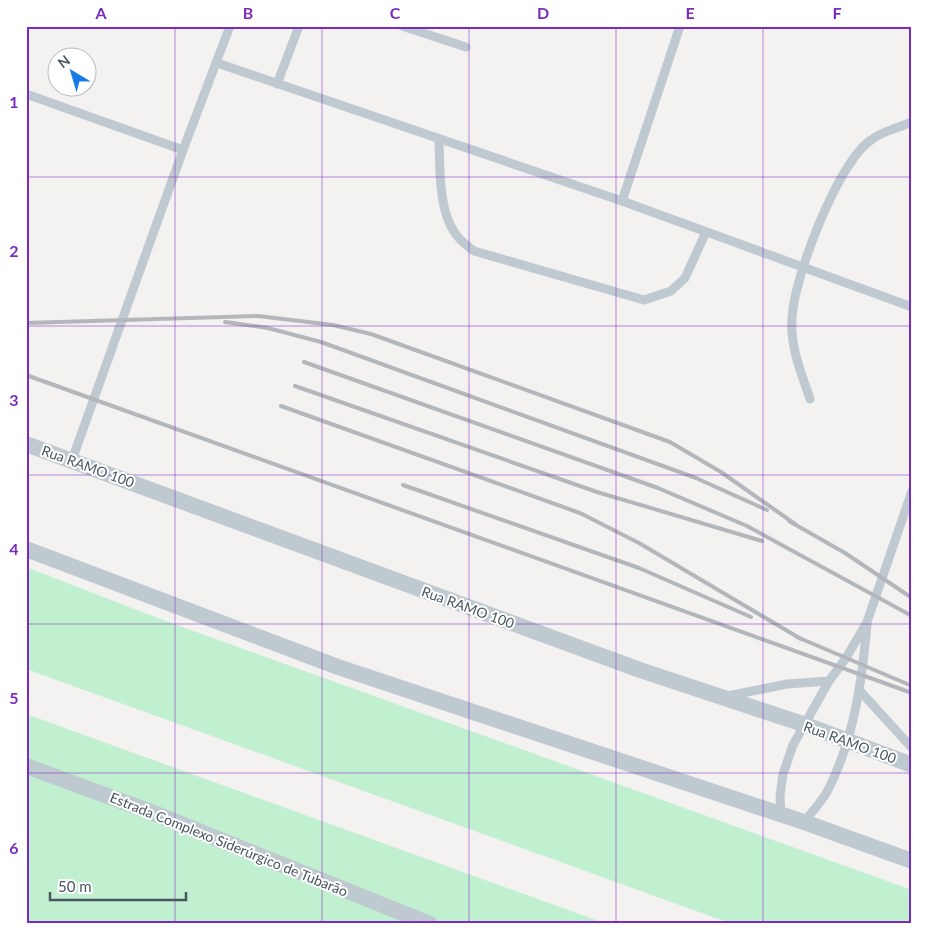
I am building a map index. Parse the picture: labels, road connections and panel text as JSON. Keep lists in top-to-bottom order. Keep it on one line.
{"streets":{"street":["Rua RAMO 100","Estrada Complexo Siderúrgico de Tubarão"]},"scale_bar":"50 m","north":"top left","grid":{"columns":["A","B","C","D","E","F"],"rows":["1","2","3","4","5","6"]}}
